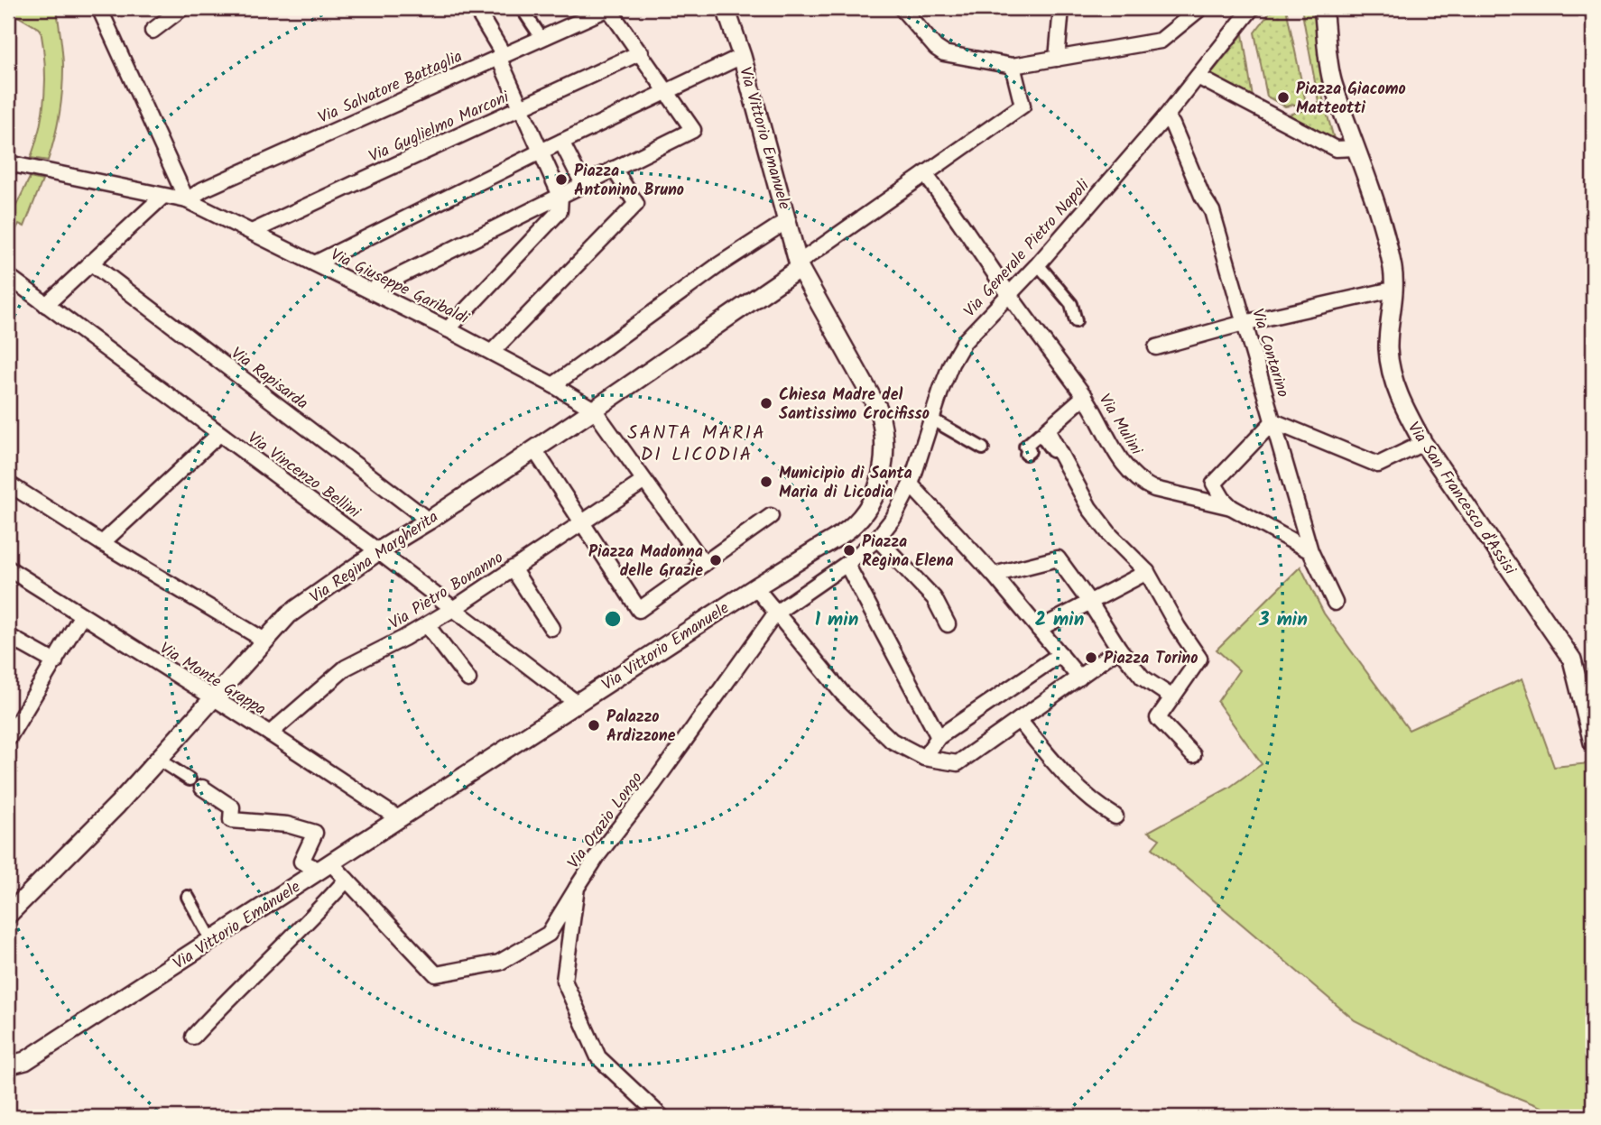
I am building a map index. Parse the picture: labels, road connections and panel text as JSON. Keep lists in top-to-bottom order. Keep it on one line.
{"streets":{"street":["Via Salvatore Battaglia","Via Guglielmo Marconi","Via Vittorio Emanuele","Via Generale Pietro Napoli","Via Giuseppe Garibaldi","Via Contarino","Via Rapisarda","Via Mulini","Via Vincenzo Bellini","Via San Francesco d'Assisi","Via Regina Margherita","Via Pietro Bonanno","Via Monte Grappa","Via Orazio Longo"]},"crossings":[["Via Salvatore Battaglia","Via Giuseppe Garibaldi"],["Via Guglielmo Marconi","Via Giuseppe Garibaldi"],["Via Vittorio Emanuele","Via Vincenzo Bellini"],["Via Vittorio Emanuele","Via Regina Margherita"],["Via Vittorio Emanuele","Via Monte Grappa"],["Via Generale Pietro Napoli","Via Contarino"],["Via Generale Pietro Napoli","Via Mulini"],["Via Generale Pietro Napoli","Via Orazio Longo"],["Via Giuseppe Garibaldi","Via Regina Margherita"],["Via Contarino","Via Mulini"],["Via Rapisarda","Via Regina Margherita"],["Via Vincenzo Bellini","Via Regina Margherita"],["Via Vincenzo Bellini","Via Pietro Bonanno"],["Via Regina Margherita","Via Monte Grappa"],["Via Pietro Bonanno","Via Monte Grappa"]],"districts":["SANTA MARIA DI LICODIA"],"places":["Piazza Giacomo Matteotti","Piazza Antonino Bruno","Chiesa Madre del Santissimo Crocifisso","Municipio di Santa Maria di Licodia","Piazza Regina Elena","Piazza Madonna delle Grazie","Piazza Torino","Palazzo Ardizzone"],"rings":["1 min","2 min","3 min"]}
